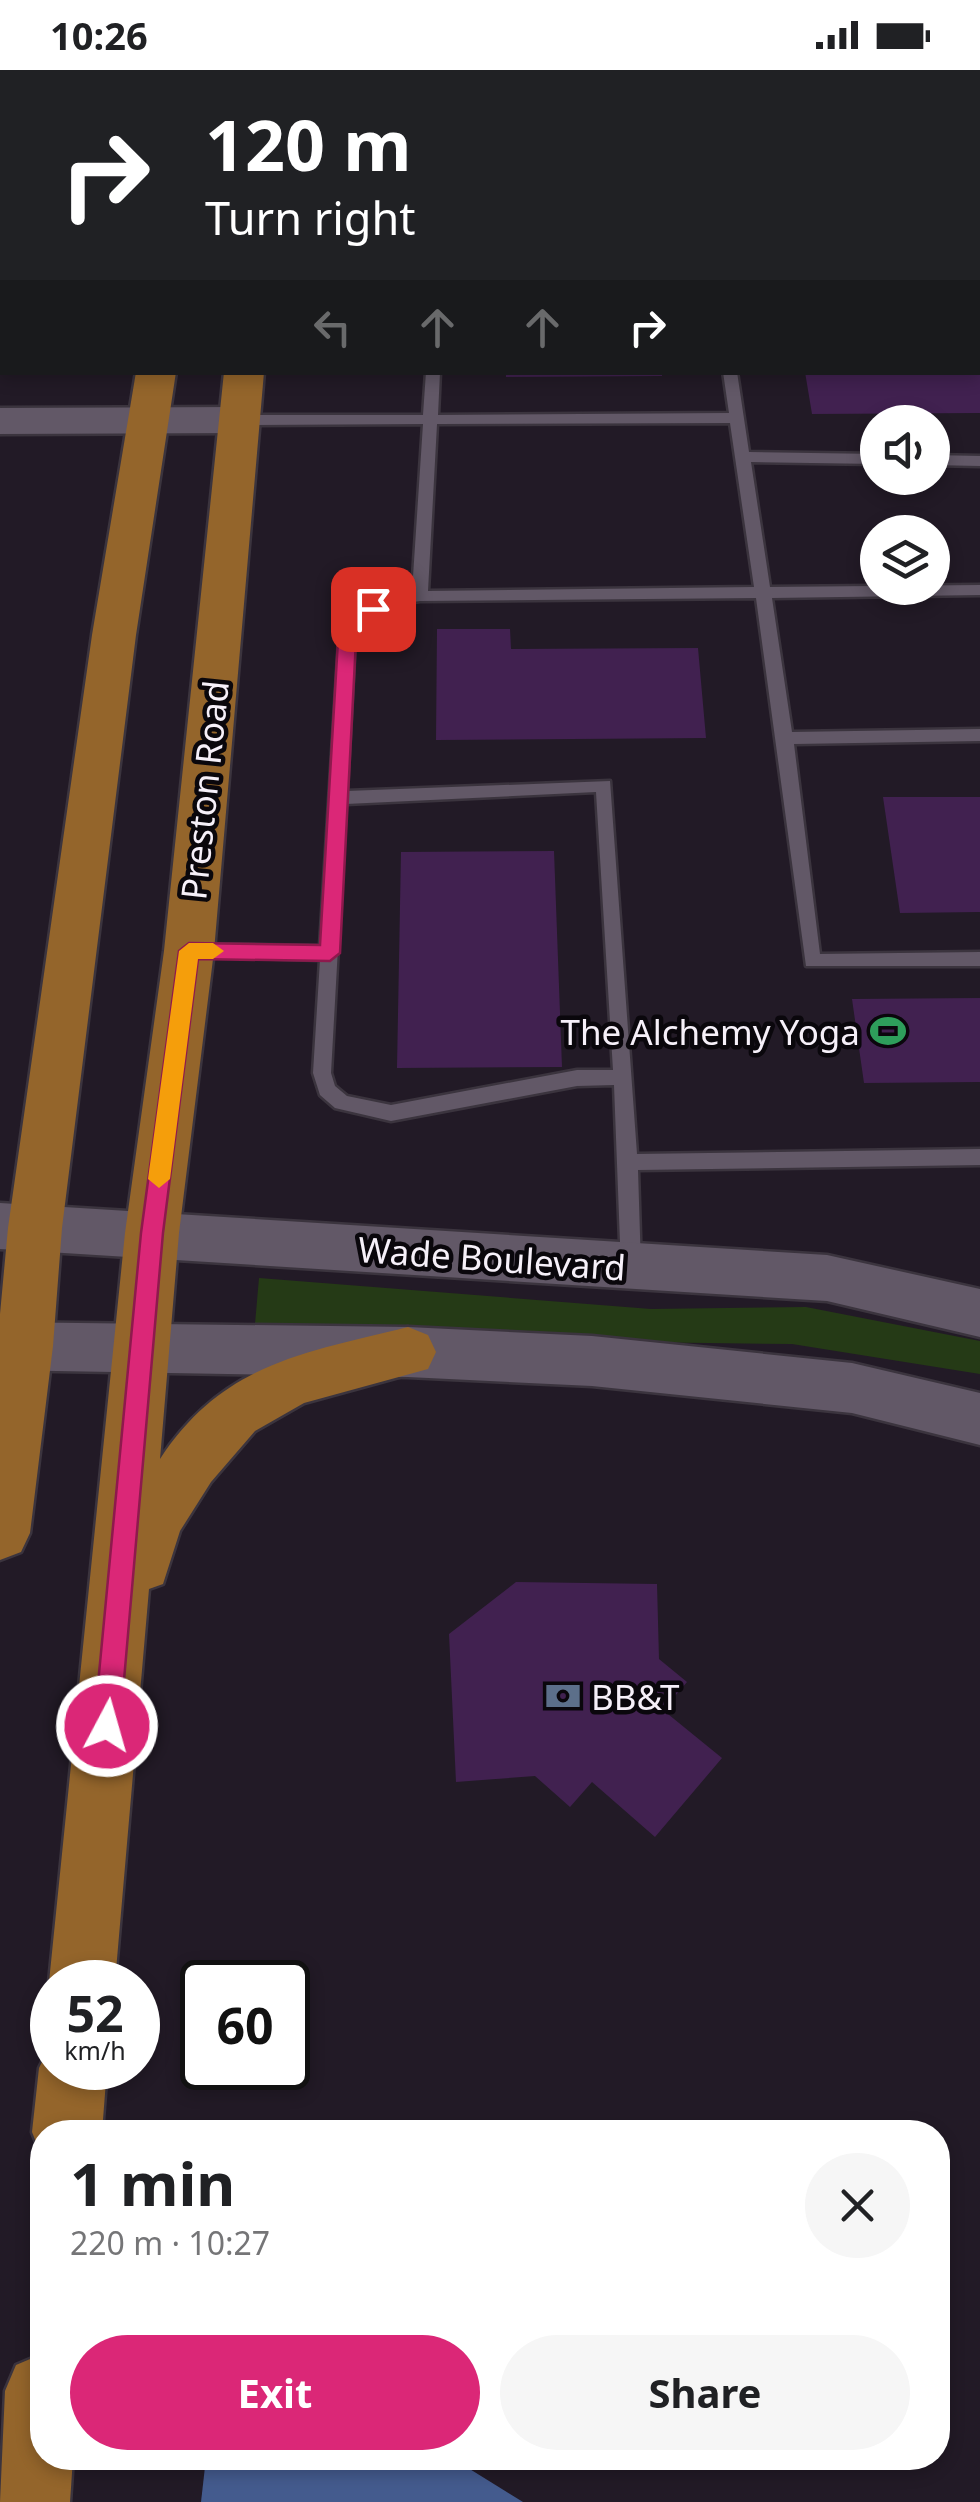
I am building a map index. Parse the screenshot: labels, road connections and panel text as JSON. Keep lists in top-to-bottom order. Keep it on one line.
{"streets":{"main road":["Preston Road"],"street":["Wade Boulevard"]},"crossings":[["Preston Road","Wade Boulevard"]],"places":{"sports":["The Alchemy Yoga"],"bank":["BB&T"]},"page":{"status":"10:26","turn":["120 m","Turn right"],"speed":"52 km/h","limit":"60","heading":["1 min","220 m · 10:27"],"buttons":["Exit","Share"]}}
